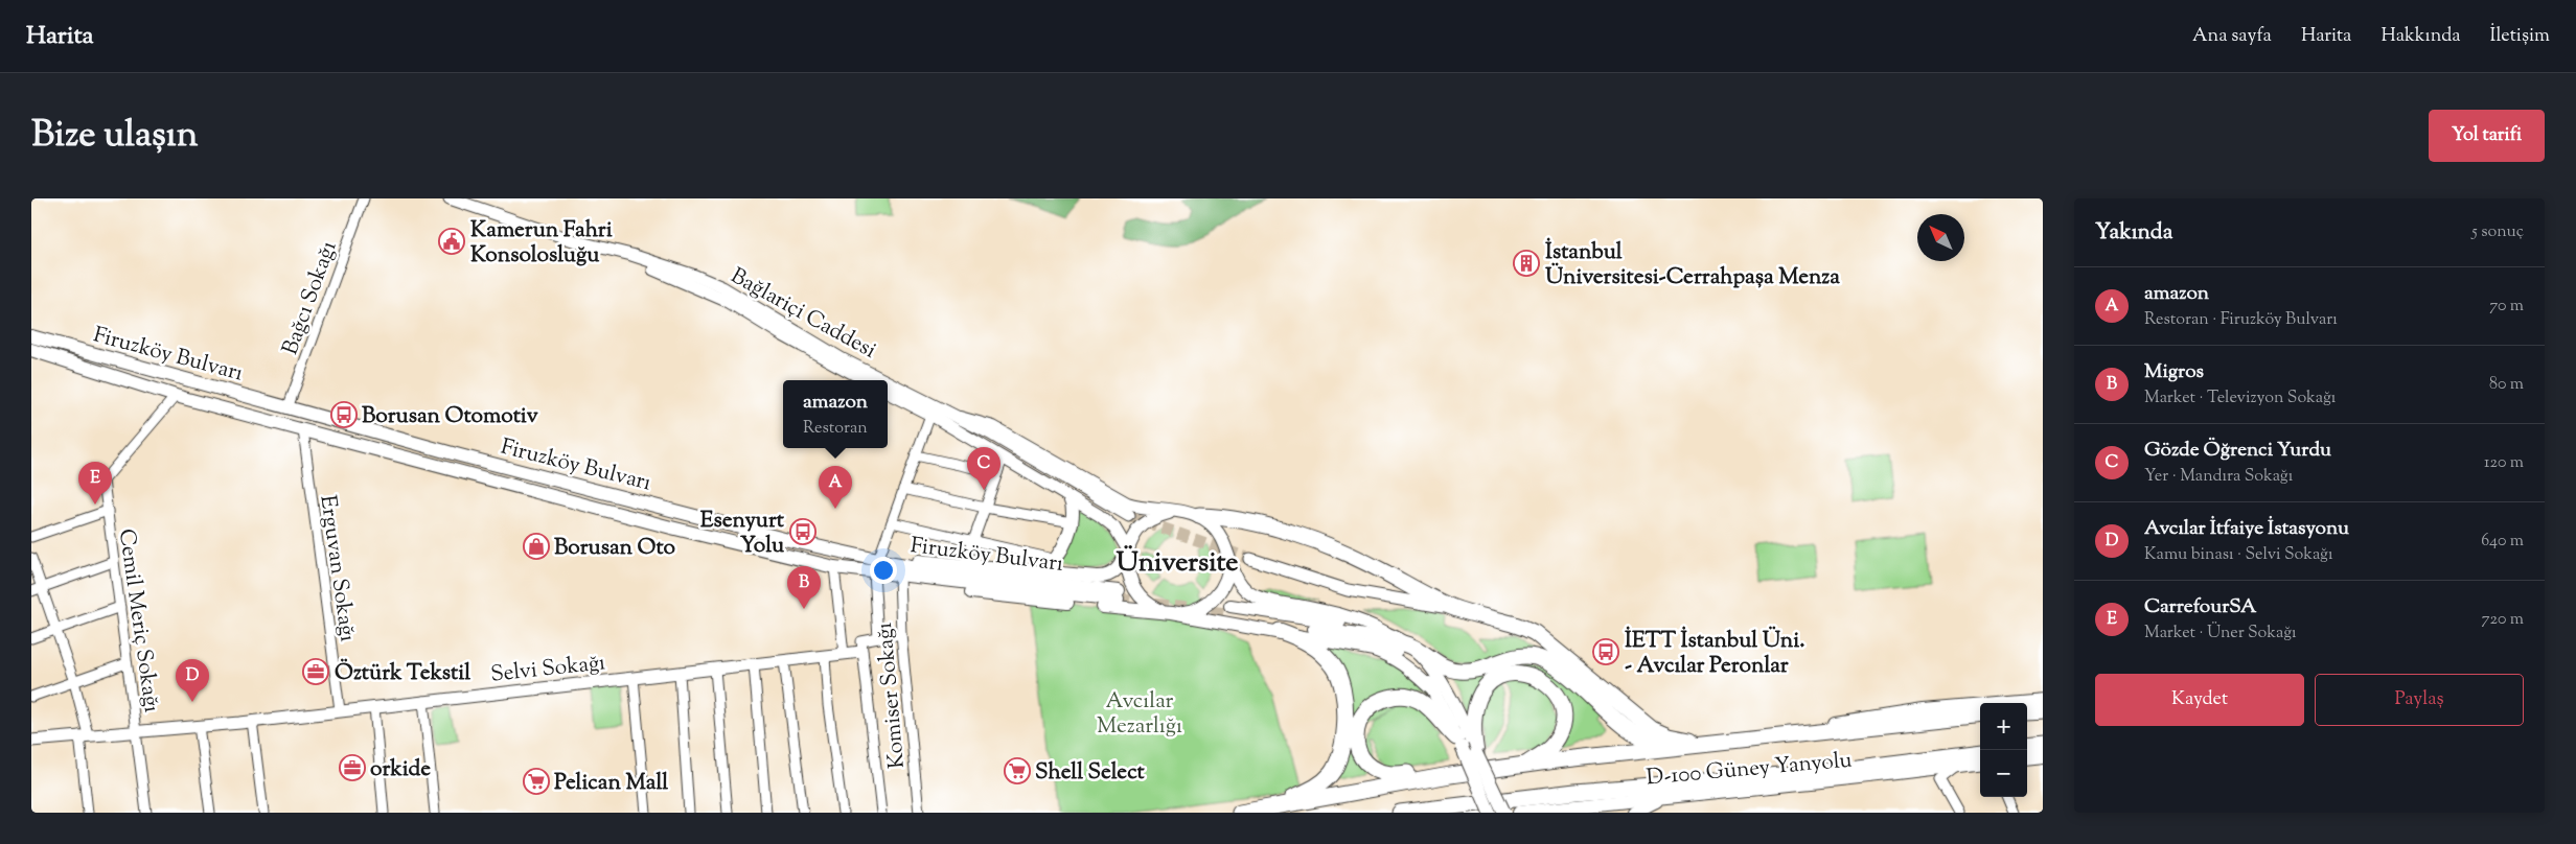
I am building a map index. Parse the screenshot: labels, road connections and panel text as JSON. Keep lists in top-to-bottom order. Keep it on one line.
{"streets":{"main road":["Bağlariçi Caddesi","Firuzköy Bulvarı","Selvi Sokağı","D-100 Güney Yanyolu"],"street":["Bağcı Sokağı","Erguvan Sokağı","Cemil Meriç Sokağı","Komiser Sokağı"]},"crossings":[["Bağcı Sokağı","Firuzköy Bulvarı"],["Firuzköy Bulvarı","Erguvan Sokağı"],["Firuzköy Bulvarı","Cemil Meriç Sokağı"],["Firuzköy Bulvarı","Komiser Sokağı"],["Erguvan Sokağı","Selvi Sokağı"],["Cemil Meriç Sokağı","Selvi Sokağı"]],"districts":["Üniversite"],"parks":["Avcılar Mezarlığı"],"places":{"public building":["Kamerun Fahri Konsolosluğu"],"building":["İstanbul Üniversitesi-Cerrahpaşa Menza"],"bus stop":["Borusan Otomotiv","Esenyurt Yolu","İETT İstanbul Üni. - Avcılar Peronlar"],"shop":["Borusan Oto"],"office":["Öztürk Tekstil","orkide"],"supermarket":["Shell Select","Pelican Mall"]},"north":"top left","page":{"header":"Harita","nav":["Ana sayfa","Harita","Hakkında","İletişim"],"title":"Bize ulaşın","buttons":["Yol tarifi",["Kaydet","Paylaş"]],"heading":["Yakında","5 sonuç"],"list":[{"mark":"A","name":"amazon","note":"Restoran · Firuzköy Bulvarı","value":"70 m"},{"mark":"B","name":"Migros","note":"Market · Televizyon Sokağı","value":"80 m"},{"mark":"C","name":"Gözde Öğrenci Yurdu","note":"Yer · Mandıra Sokağı","value":"120 m"},{"mark":"D","name":"Avcılar İtfaiye İstasyonu","note":"Kamu binası · Selvi Sokağı","value":"640 m"},{"mark":"E","name":"CarrefourSA","note":"Market · Üner Sokağı","value":"720 m"}],"popup":["amazon","Restoran"],"pins":["C","E","A","B","D"],"map_buttons":["+","−"]}}
